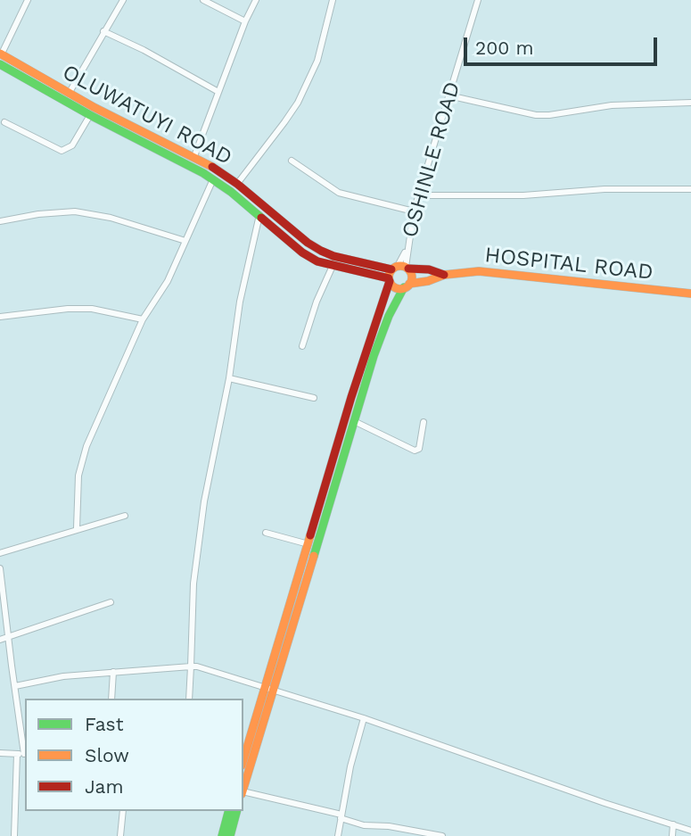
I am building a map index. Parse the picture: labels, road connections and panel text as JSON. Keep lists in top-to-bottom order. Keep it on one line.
{"streets":{"street":["OLUWATUYI ROAD","OSHINLE ROAD","HOSPITAL ROAD"]},"legend":["Fast","Slow","Jam"],"scale_bar":"200 m"}
